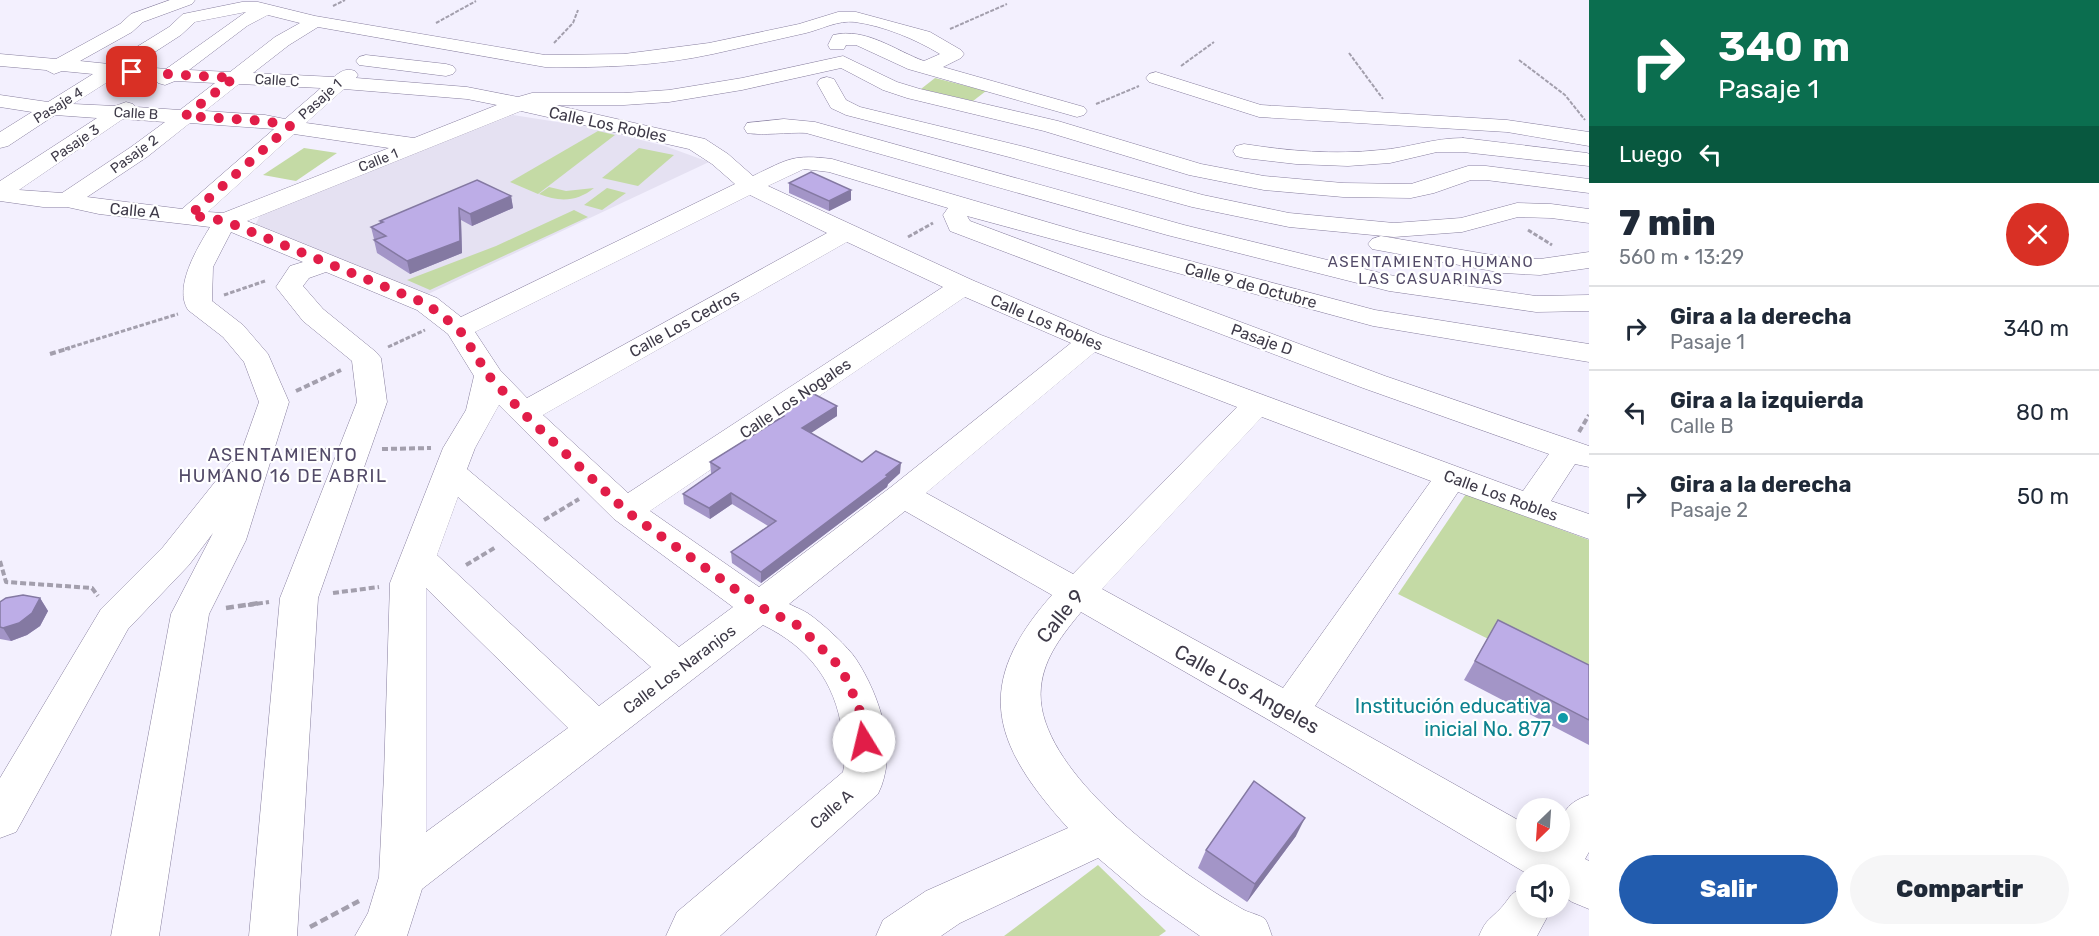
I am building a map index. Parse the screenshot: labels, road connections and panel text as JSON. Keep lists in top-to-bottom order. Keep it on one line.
{"streets":{"street":["Calle C","Pasaje 1","Pasaje 4","Calle B","Calle Los Robles","Pasaje 3","Pasaje 2","Calle 1","Calle A","Calle 9 de Octubre","Calle Los Cedros","Pasaje D","Calle Los Nogales","Calle 9","Calle Los Naranjos","Calle Los Angeles"]},"crossings":[["Calle C","Pasaje 1"],["Calle C","Pasaje 4"],["Calle C","Calle Los Robles"],["Calle C","Pasaje 3"],["Calle C","Pasaje 2"],["Calle C","Calle 1"],["Pasaje 1","Calle B"],["Pasaje 1","Calle 1"],["Pasaje 1","Calle A"],["Pasaje 4","Calle B"],["Calle B","Pasaje 3"],["Calle B","Pasaje 2"],["Calle B","Calle 1"],["Calle Los Robles","Calle 1"],["Calle Los Robles","Calle 9 de Octubre"],["Calle Los Robles","Calle Los Cedros"],["Calle Los Robles","Calle Los Nogales"],["Calle Los Robles","Calle 9"],["Calle Los Robles","Calle Los Naranjos"],["Pasaje 3","Calle A"],["Pasaje 2","Calle A"],["Calle 1","Calle A"],["Calle A","Calle 9 de Octubre"],["Calle A","Calle Los Cedros"],["Calle A","Calle Los Nogales"],["Calle A","Calle Los Naranjos"],["Calle 9 de Octubre","Pasaje D"],["Calle 9","Calle Los Angeles"],["Calle Los Naranjos","Calle Los Angeles"]],"districts":["ASENTAMIENTO HUMANO LAS CASUARINAS","ASENTAMIENTO HUMANO 16 DE ABRIL"],"places":["Institución educativa inicial No. 877"],"north":"bottom left","page":{"turn":["340 m","Pasaje 1"],"then":"Luego","heading":["7 min","560 m · 13:29"],"list":[{"name":"Gira a la derecha","note":"Pasaje 1","value":"340 m"},{"name":"Gira a la izquierda","note":"Calle B","value":"80 m"},{"name":"Gira a la derecha","note":"Pasaje 2","value":"50 m"}],"buttons":["Salir","Compartir"]}}
